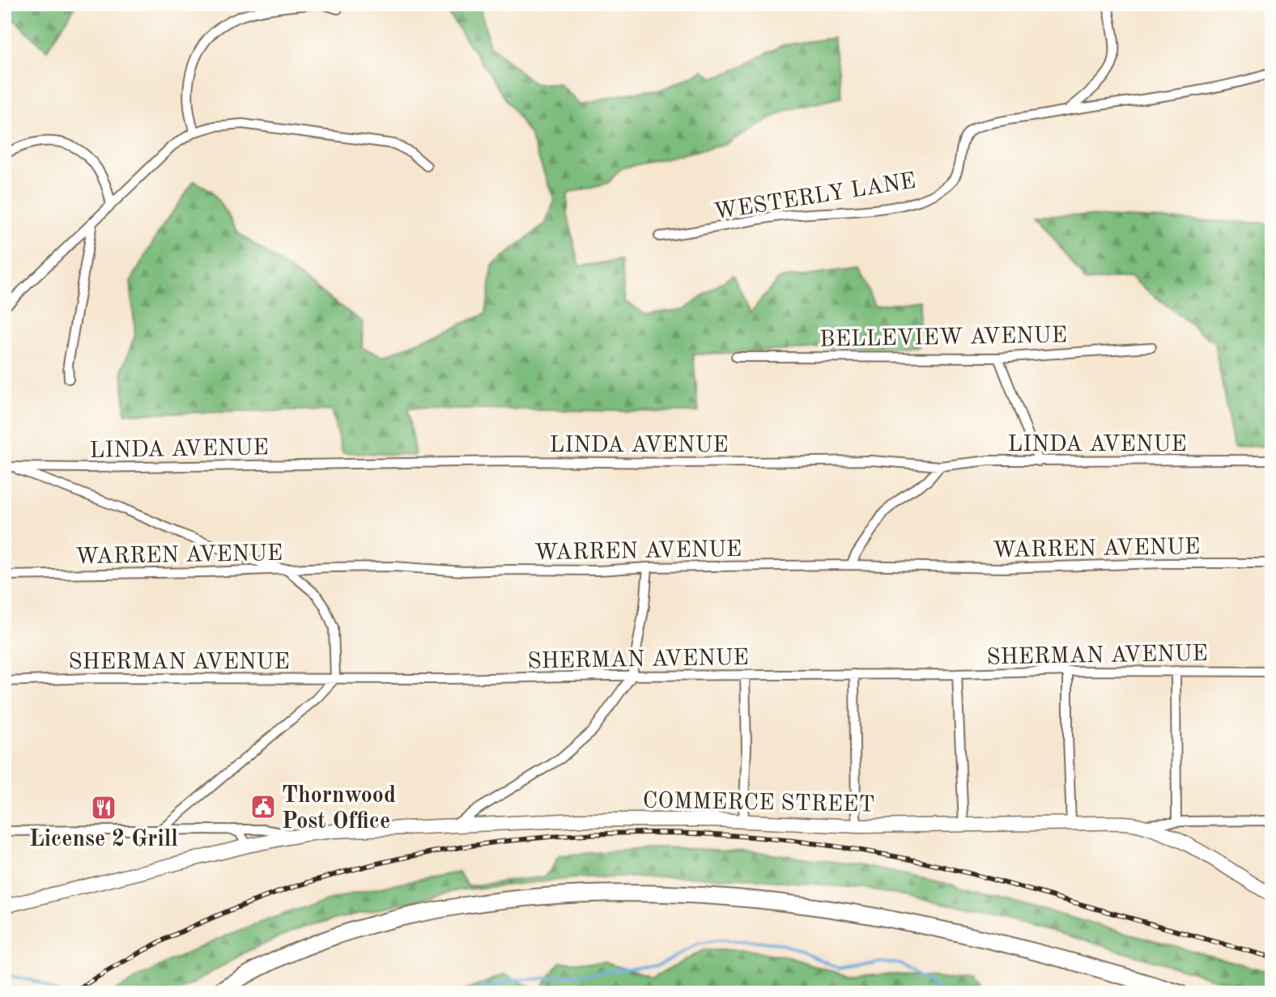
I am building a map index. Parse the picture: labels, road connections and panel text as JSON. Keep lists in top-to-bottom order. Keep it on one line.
{"streets":{"main road":["COMMERCE STREET"],"street":["WESTERLY LANE","BELLEVIEW AVENUE","LINDA AVENUE","WARREN AVENUE","SHERMAN AVENUE"]},"places":{"public building":["Thornwood Post Office"],"restaurant":["License 2 Grill"]}}
